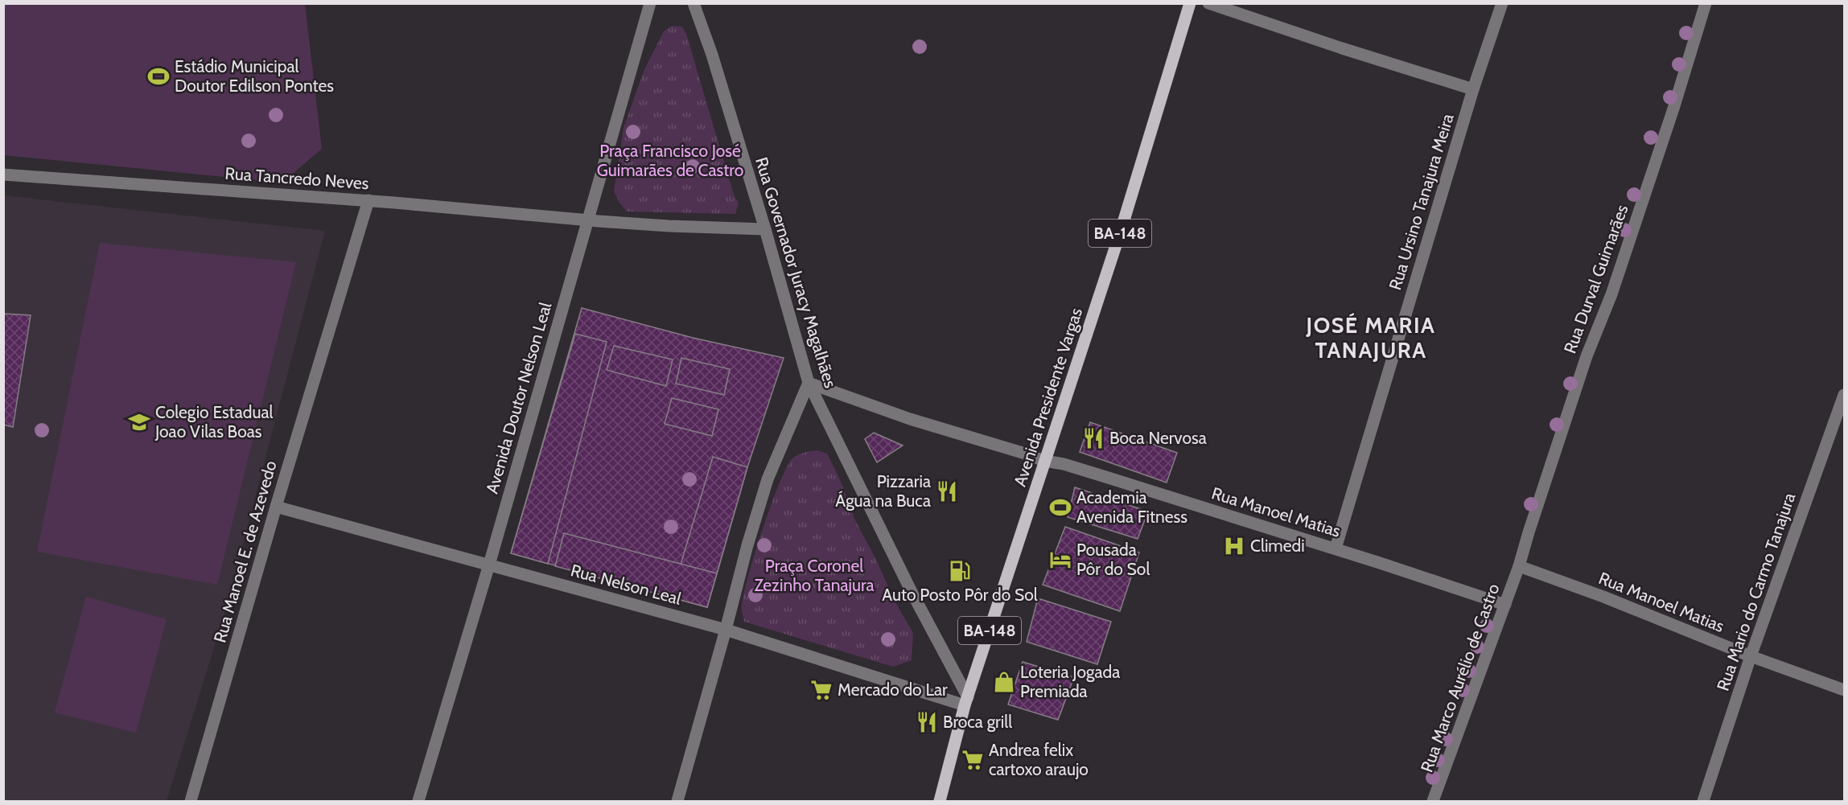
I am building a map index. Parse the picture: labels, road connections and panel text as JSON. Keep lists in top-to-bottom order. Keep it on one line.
{"streets":{"main road":["BA-148","Avenida Presidente Vargas"],"street":["Rua Tancredo Neves","Rua Ursino Tanajura Meira","Rua Governador Juracy Magalhães","Rua Durval Guimarães","Avenida Doutor Nelson Leal","Rua Manoel Matias","Rua Manoel E. de Azevedo","Rua Nelson Leal","Rua Mario do Carmo Tanajura","Rua Marco Aurélio de Castro"]},"crossings":[["Rua Tancredo Neves","Rua Governador Juracy Magalhães"],["Rua Tancredo Neves","Avenida Doutor Nelson Leal"],["Rua Tancredo Neves","Rua Manoel E. de Azevedo"],["Rua Ursino Tanajura Meira","Rua Manoel Matias"],["Rua Governador Juracy Magalhães","Avenida Presidente Vargas"],["Rua Governador Juracy Magalhães","Rua Manoel Matias"],["Rua Governador Juracy Magalhães","Rua Nelson Leal"],["Rua Durval Guimarães","Rua Manoel Matias"],["Rua Durval Guimarães","Rua Marco Aurélio de Castro"],["Avenida Presidente Vargas","Rua Manoel Matias"],["Avenida Presidente Vargas","Rua Nelson Leal"],["Avenida Doutor Nelson Leal","Rua Nelson Leal"],["Rua Manoel Matias","Rua Mario do Carmo Tanajura"],["Rua Manoel Matias","Rua Marco Aurélio de Castro"],["Rua Manoel E. de Azevedo","Rua Nelson Leal"]],"districts":["JOSÉ MARIA TANAJURA"],"parks":["Praça Francisco José Guimarães de Castro","Praça Coronel Zezinho Tanajura"],"places":{"sports":["Estádio Municipal Doutor Edilson Pontes","Academia Avenida Fitness"],"school or university":["Colegio Estadual Joao Vilas Boas"],"restaurant":["Boca Nervosa","Pizzaria Água na Buca","Broca grill"],"hospital":["Climedi"],"hotel":["Pousada Pôr do Sol"],"fuel station":["Auto Posto Pôr do Sol"],"shop":["Loteria Jogada Premiada"],"supermarket":["Mercado do Lar","Andrea felix cartoxo araujo"]}}
